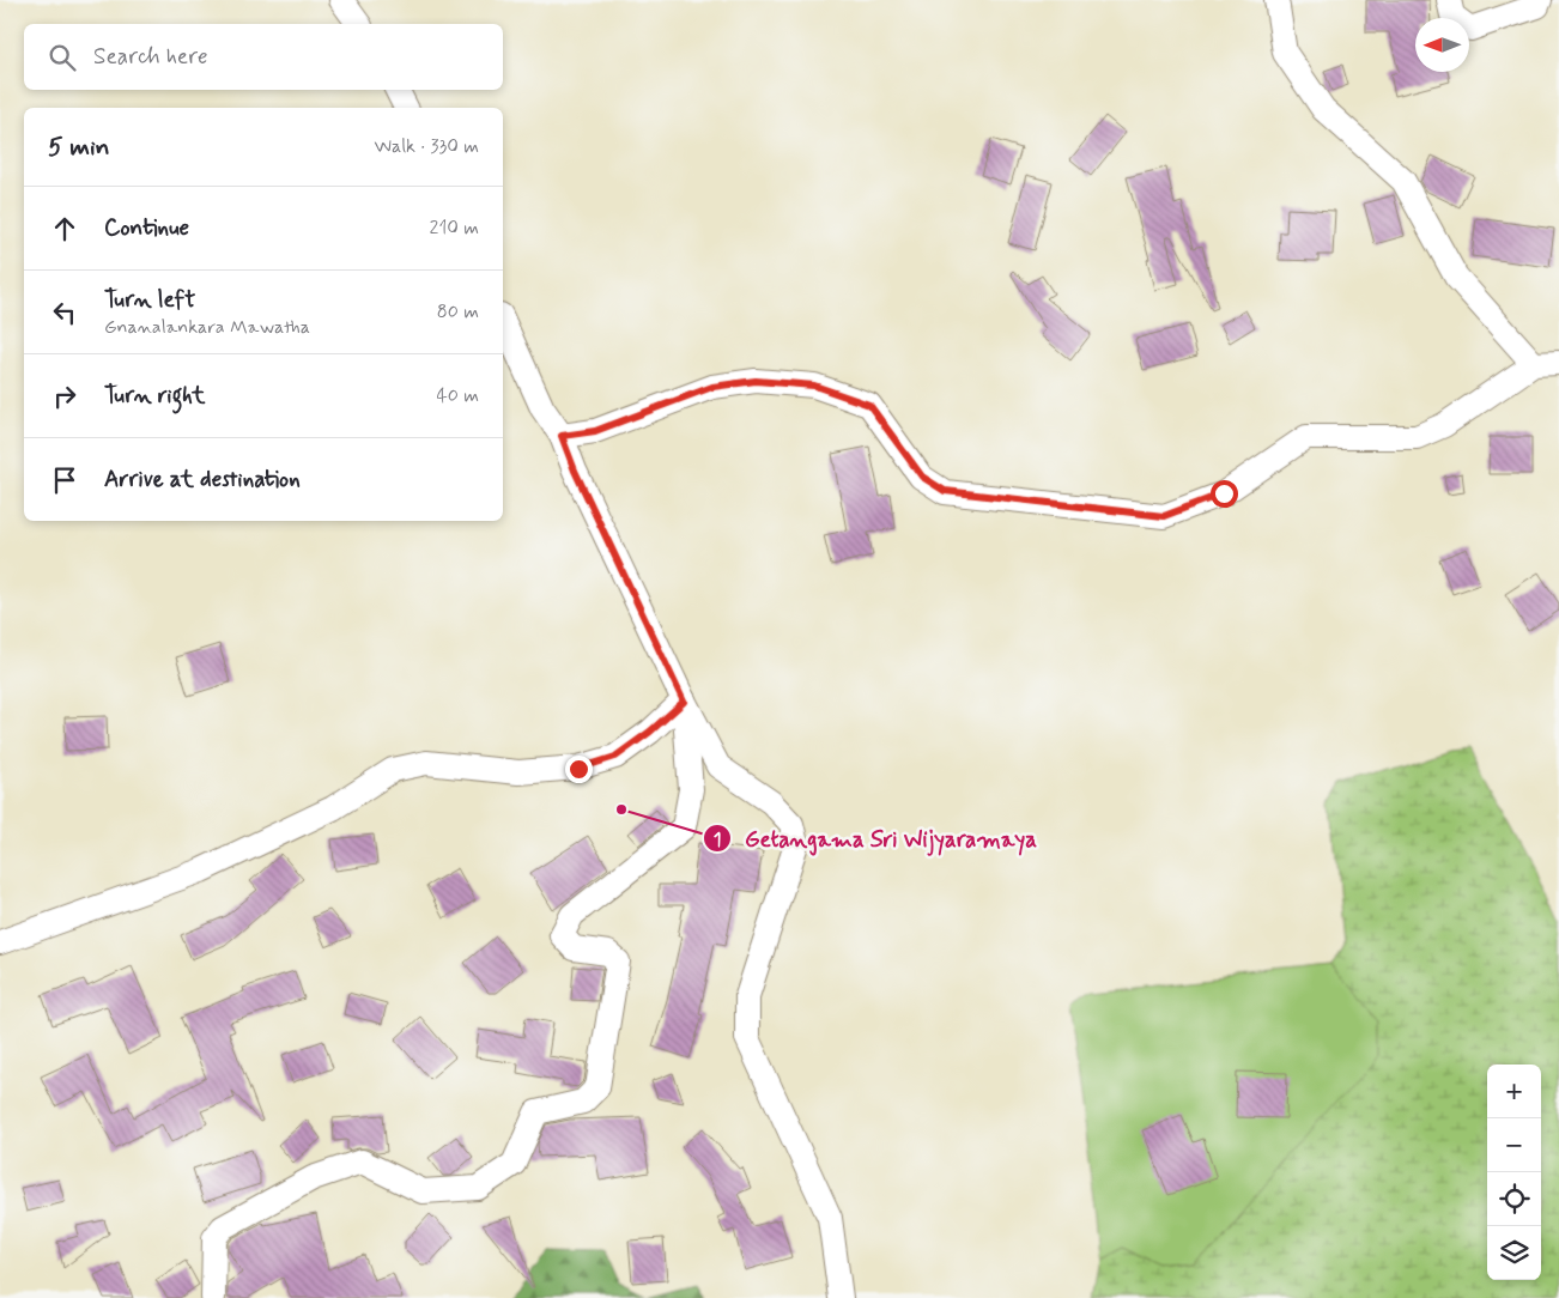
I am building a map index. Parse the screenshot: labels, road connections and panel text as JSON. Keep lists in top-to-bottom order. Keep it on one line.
{"places":["Getangama Sri Wijyaramaya"],"north":"left","page":{"search":"Search here","heading":["5 min","Walk · 330 m"],"list":[["Continue","210 m"],["Turn left","Gnanalankara Mawatha","80 m"],["Turn right","40 m"],"Arrive at destination"],"map_buttons":["+","−"]}}
